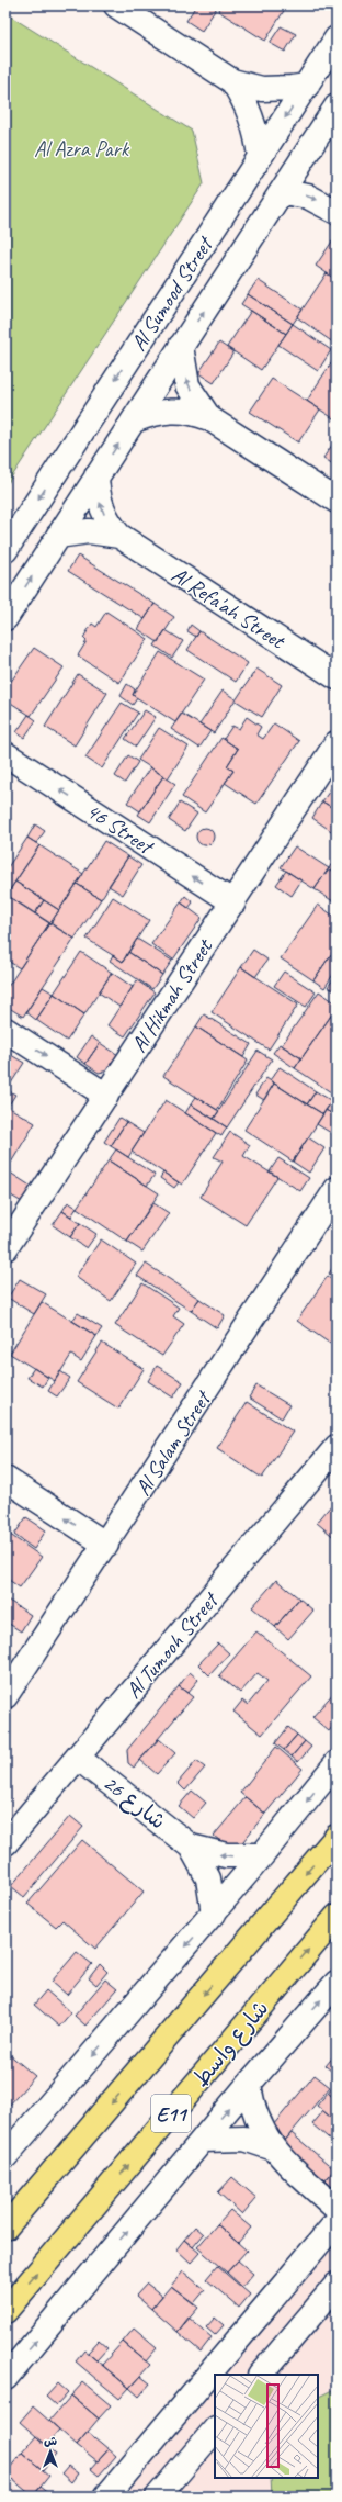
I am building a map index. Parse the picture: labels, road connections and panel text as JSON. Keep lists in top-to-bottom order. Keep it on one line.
{"streets":{"highway":["شارع واسط","E11"],"street":["Al Sumood Street","Al Refa'ah Street","46 Street","Al Hikmah Street","Al Salam Street","Al Tumooh Street","شارع 26"]},"crossings":[["Al Sumood Street","Al Refa'ah Street"],["46 Street","Al Hikmah Street"],["Al Tumooh Street","شارع 26"]],"one_way":["46 Street"],"parks":["Al Azra Park"],"north":"top"}
